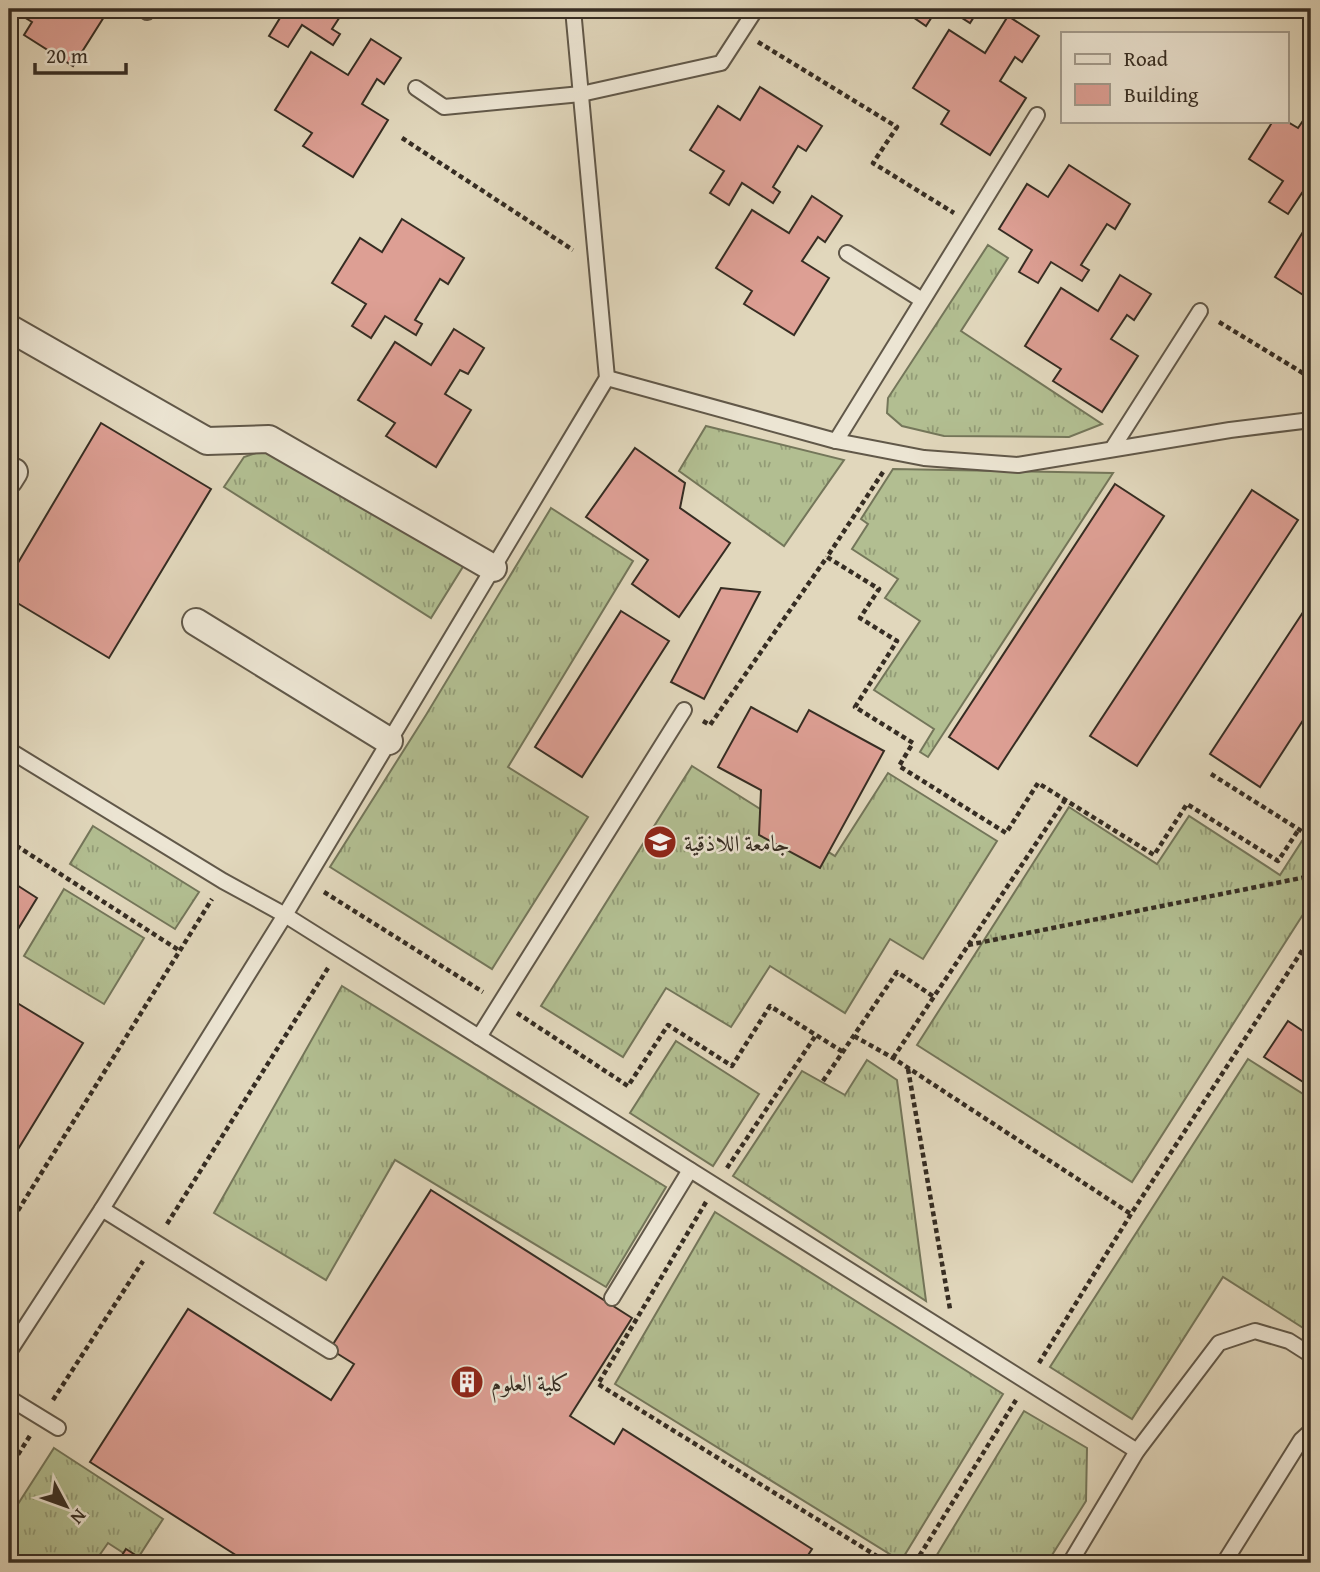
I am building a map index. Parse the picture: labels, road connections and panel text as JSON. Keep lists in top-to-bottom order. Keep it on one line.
{"places":{"school or university":["جامعة اللاذقية"],"building":["كلية العلوم"]},"legend":["Road","Building"],"scale_bar":"20 m","north":"bottom right"}
